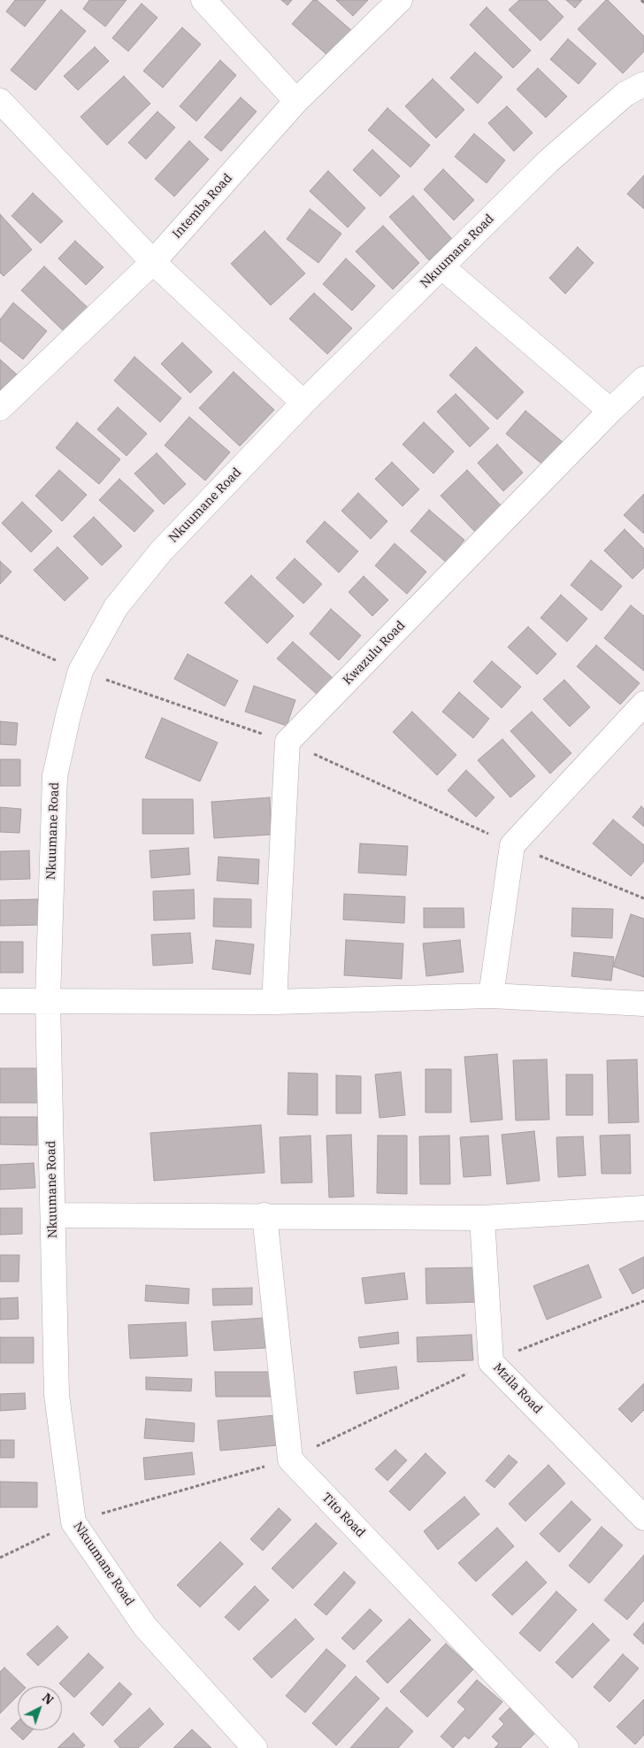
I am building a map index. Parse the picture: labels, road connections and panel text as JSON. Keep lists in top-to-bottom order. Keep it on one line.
{"streets":{"street":["Intemba Road","Nkuumane Road","Kwazulu Road","Mzila Road","Tito Road"]},"north":"top right"}
